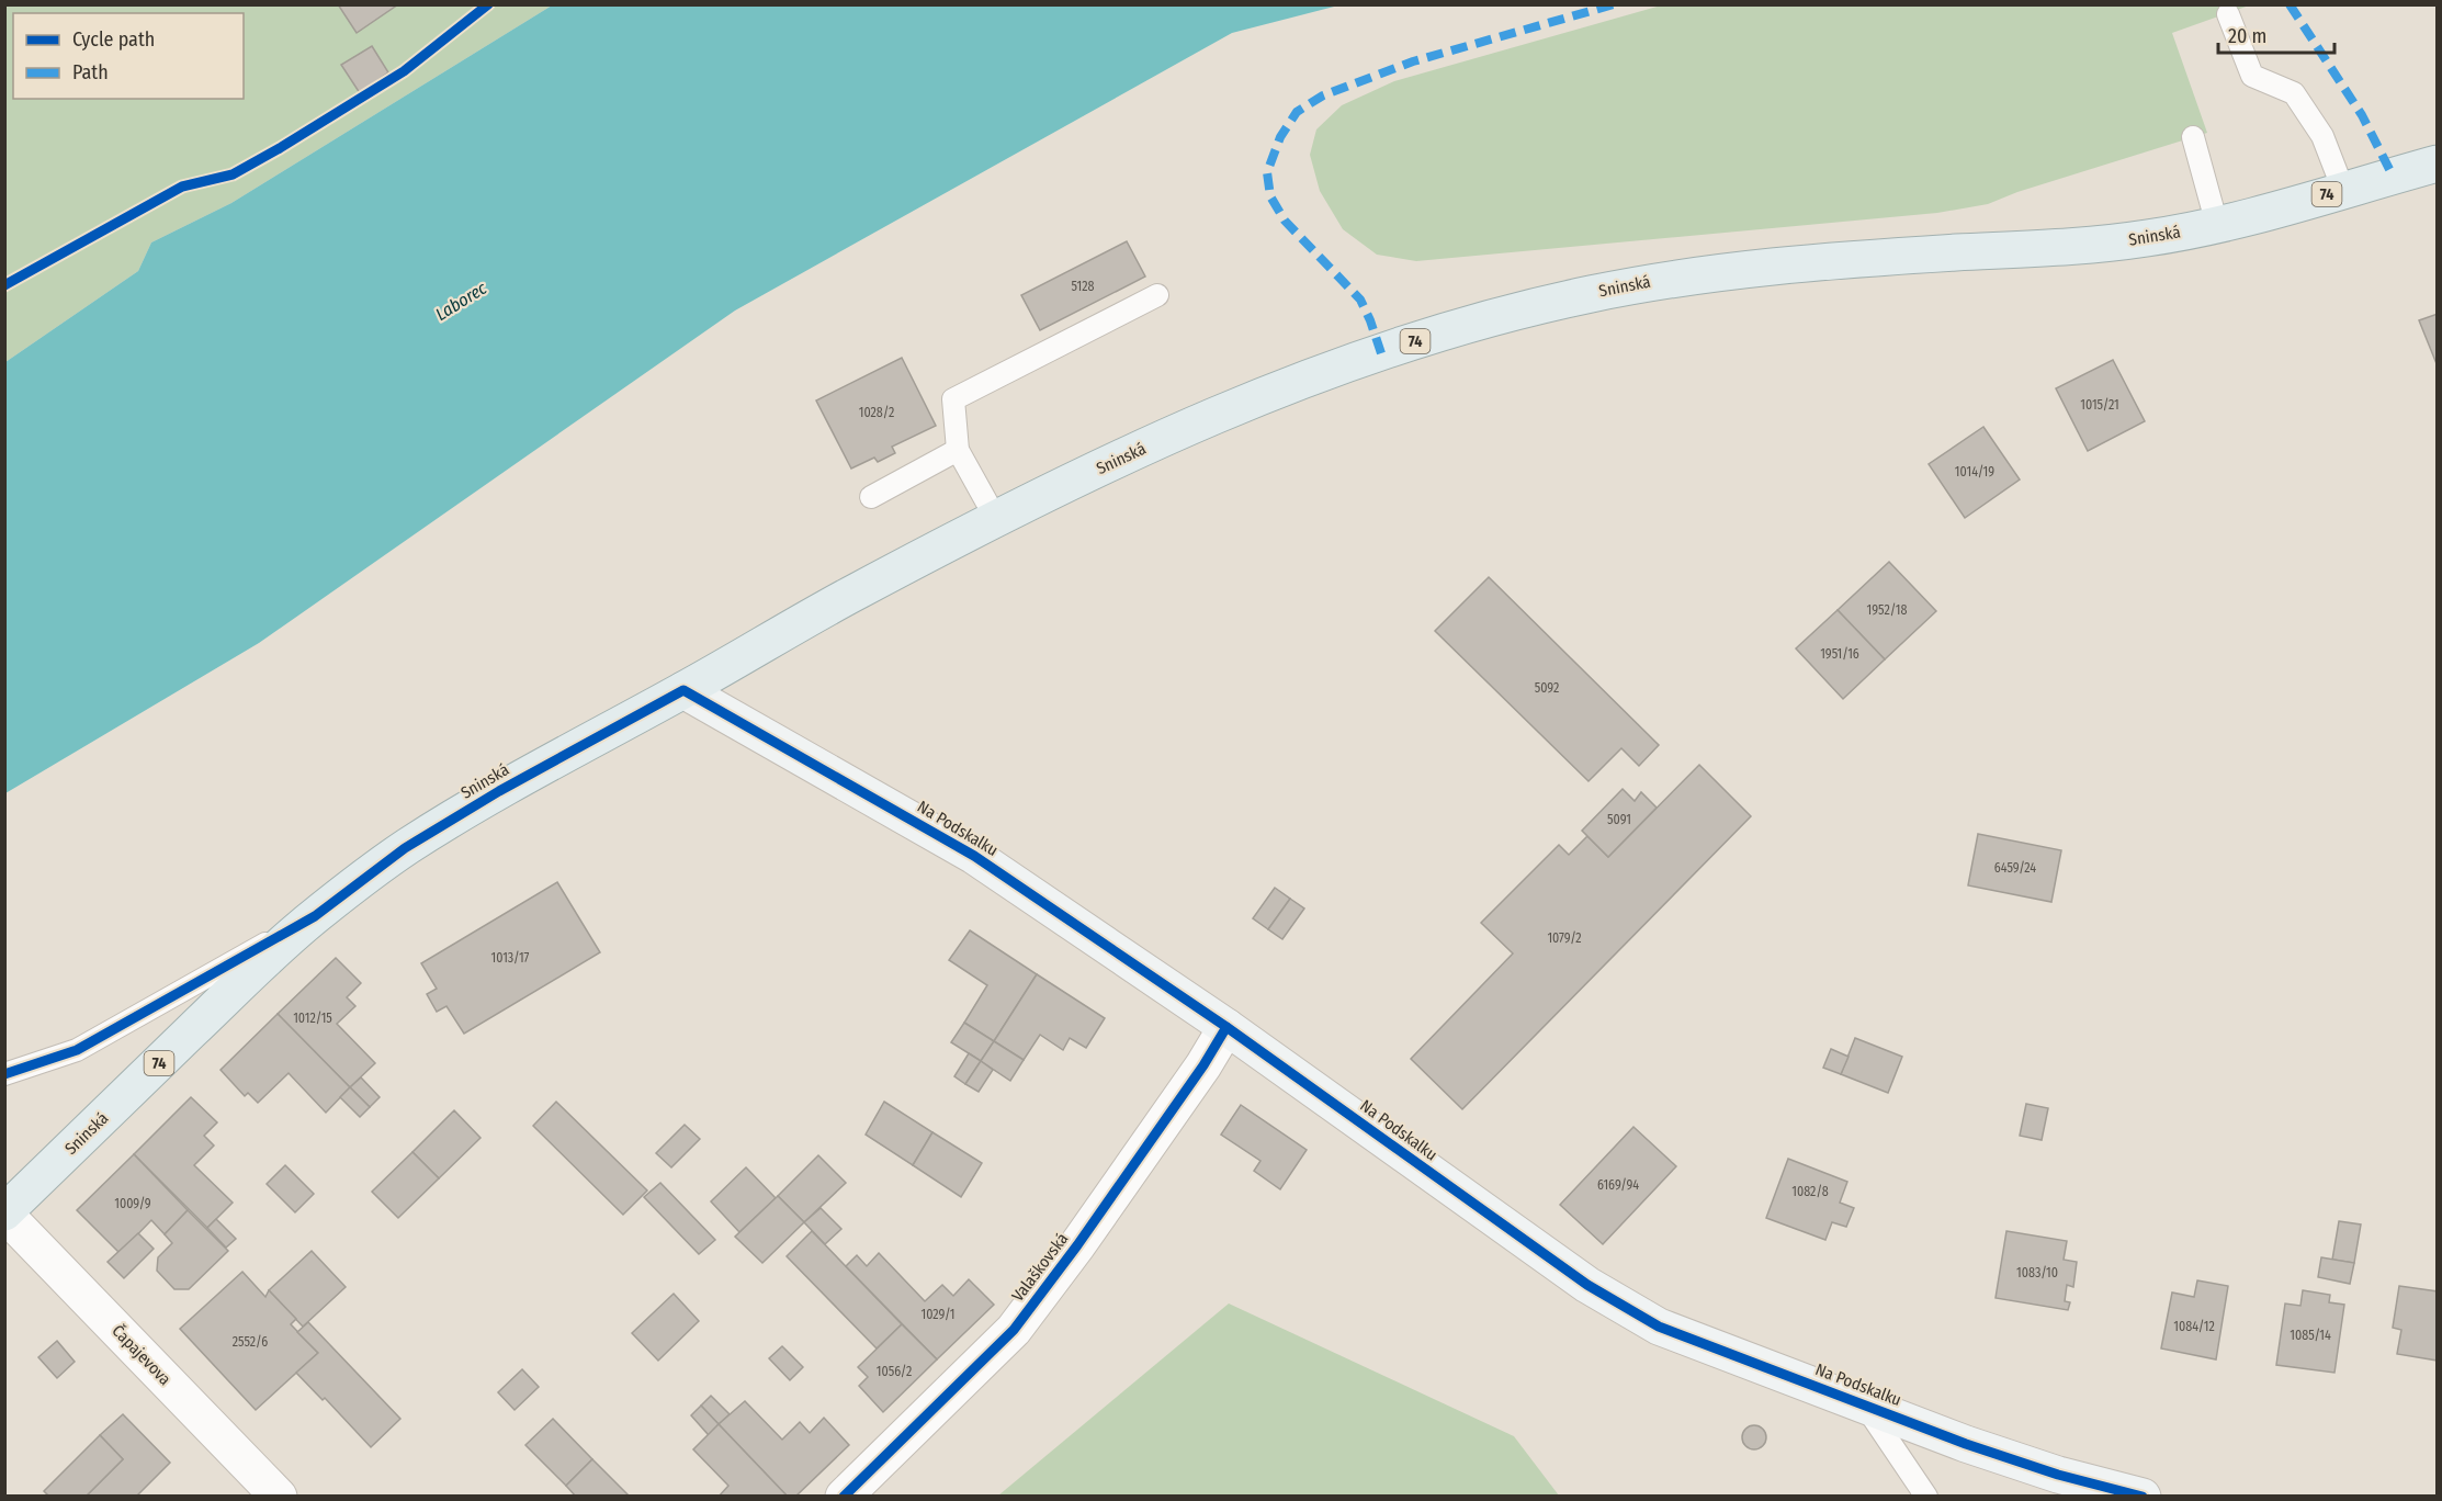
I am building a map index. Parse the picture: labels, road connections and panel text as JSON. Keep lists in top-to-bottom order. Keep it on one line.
{"streets":{"main road":["74","Sninská"],"street":["Na Podskalku","Valaškovská","Čapajevova"]},"crossings":[["Sninská","Na Podskalku"],["Sninská","Čapajevova"],["Na Podskalku","Valaškovská"]],"water":["Laborec"],"house_numbers":["5128","1015/21","1028/2","1014/19","1952/18","1951/16","5092","5091","6459/24","1079/2","1013/17","1012/15","6169/94","1082/8","1009/9","1083/10","1029/1","1084/12","1085/14","2552/6","1056/2"],"legend":["Cycle path","Path"],"scale_bar":"20 m"}
